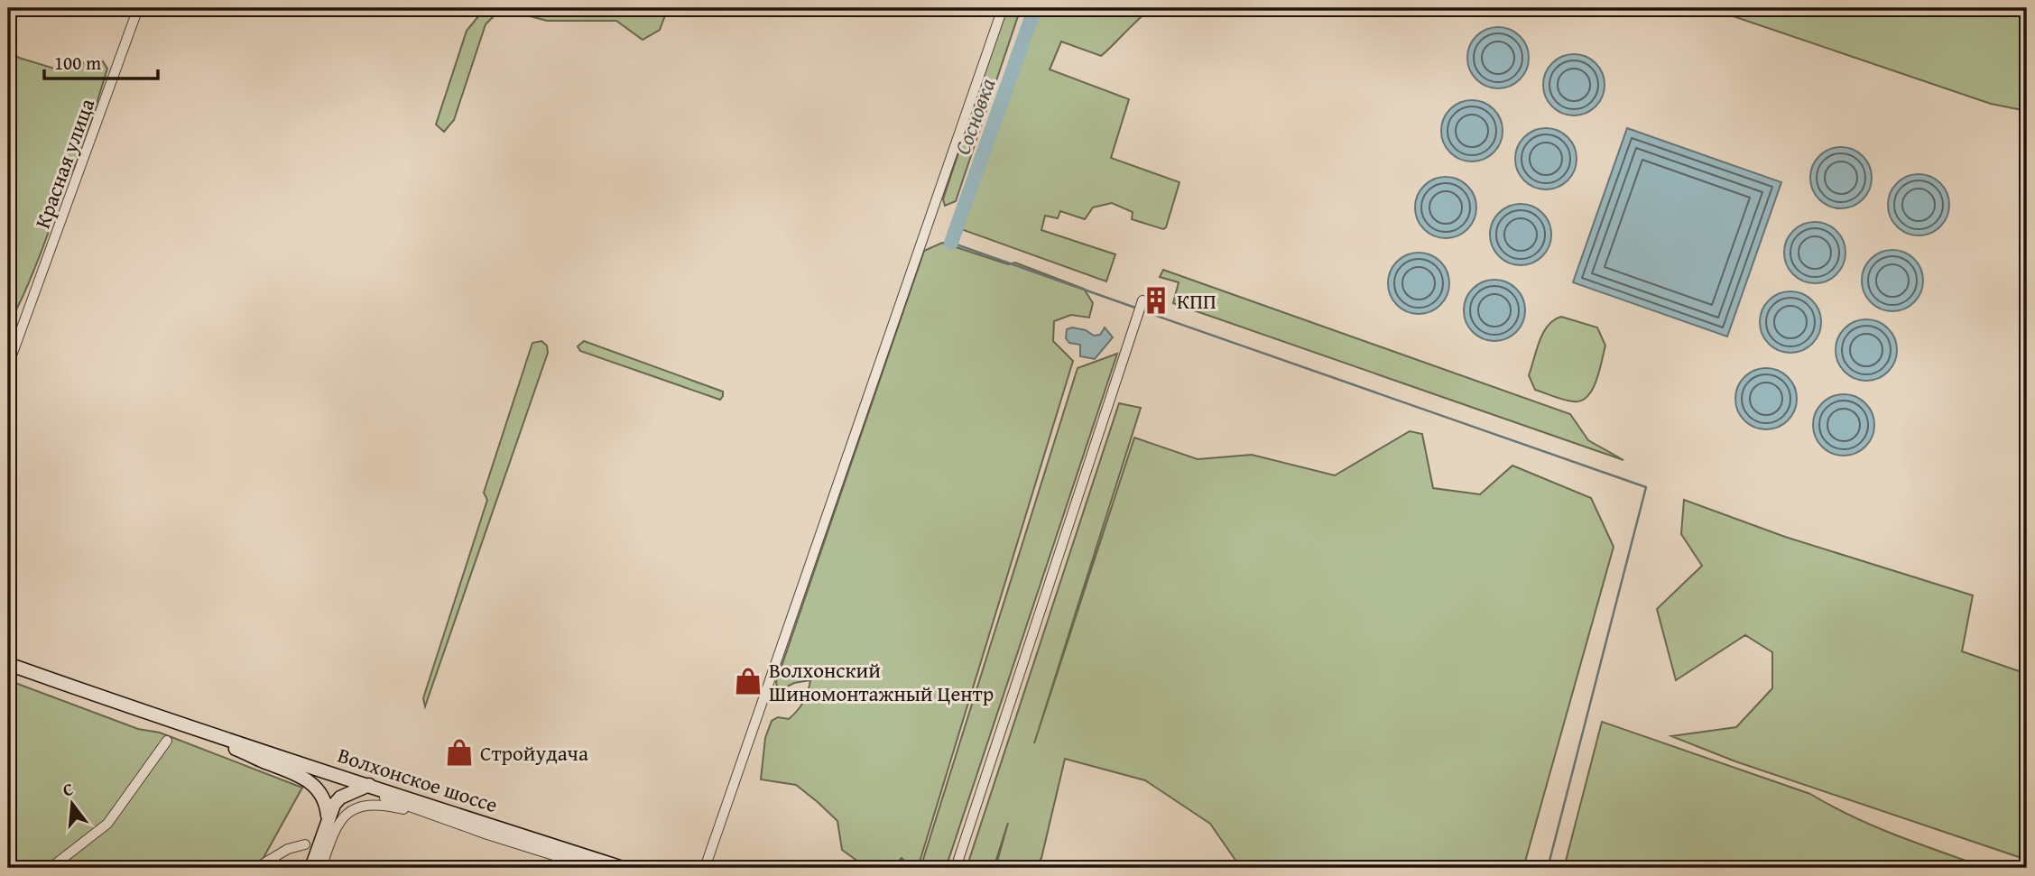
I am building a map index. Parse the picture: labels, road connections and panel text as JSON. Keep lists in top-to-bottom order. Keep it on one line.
{"streets":{"main road":["Волхонское шоссе"],"street":["Красная улица"]},"water":["Сосновка"],"places":{"building":["КПП"],"shop":["Волхонский Шиномонтажный Центр","Стройудача"]},"scale_bar":"100 m","north":"top"}
